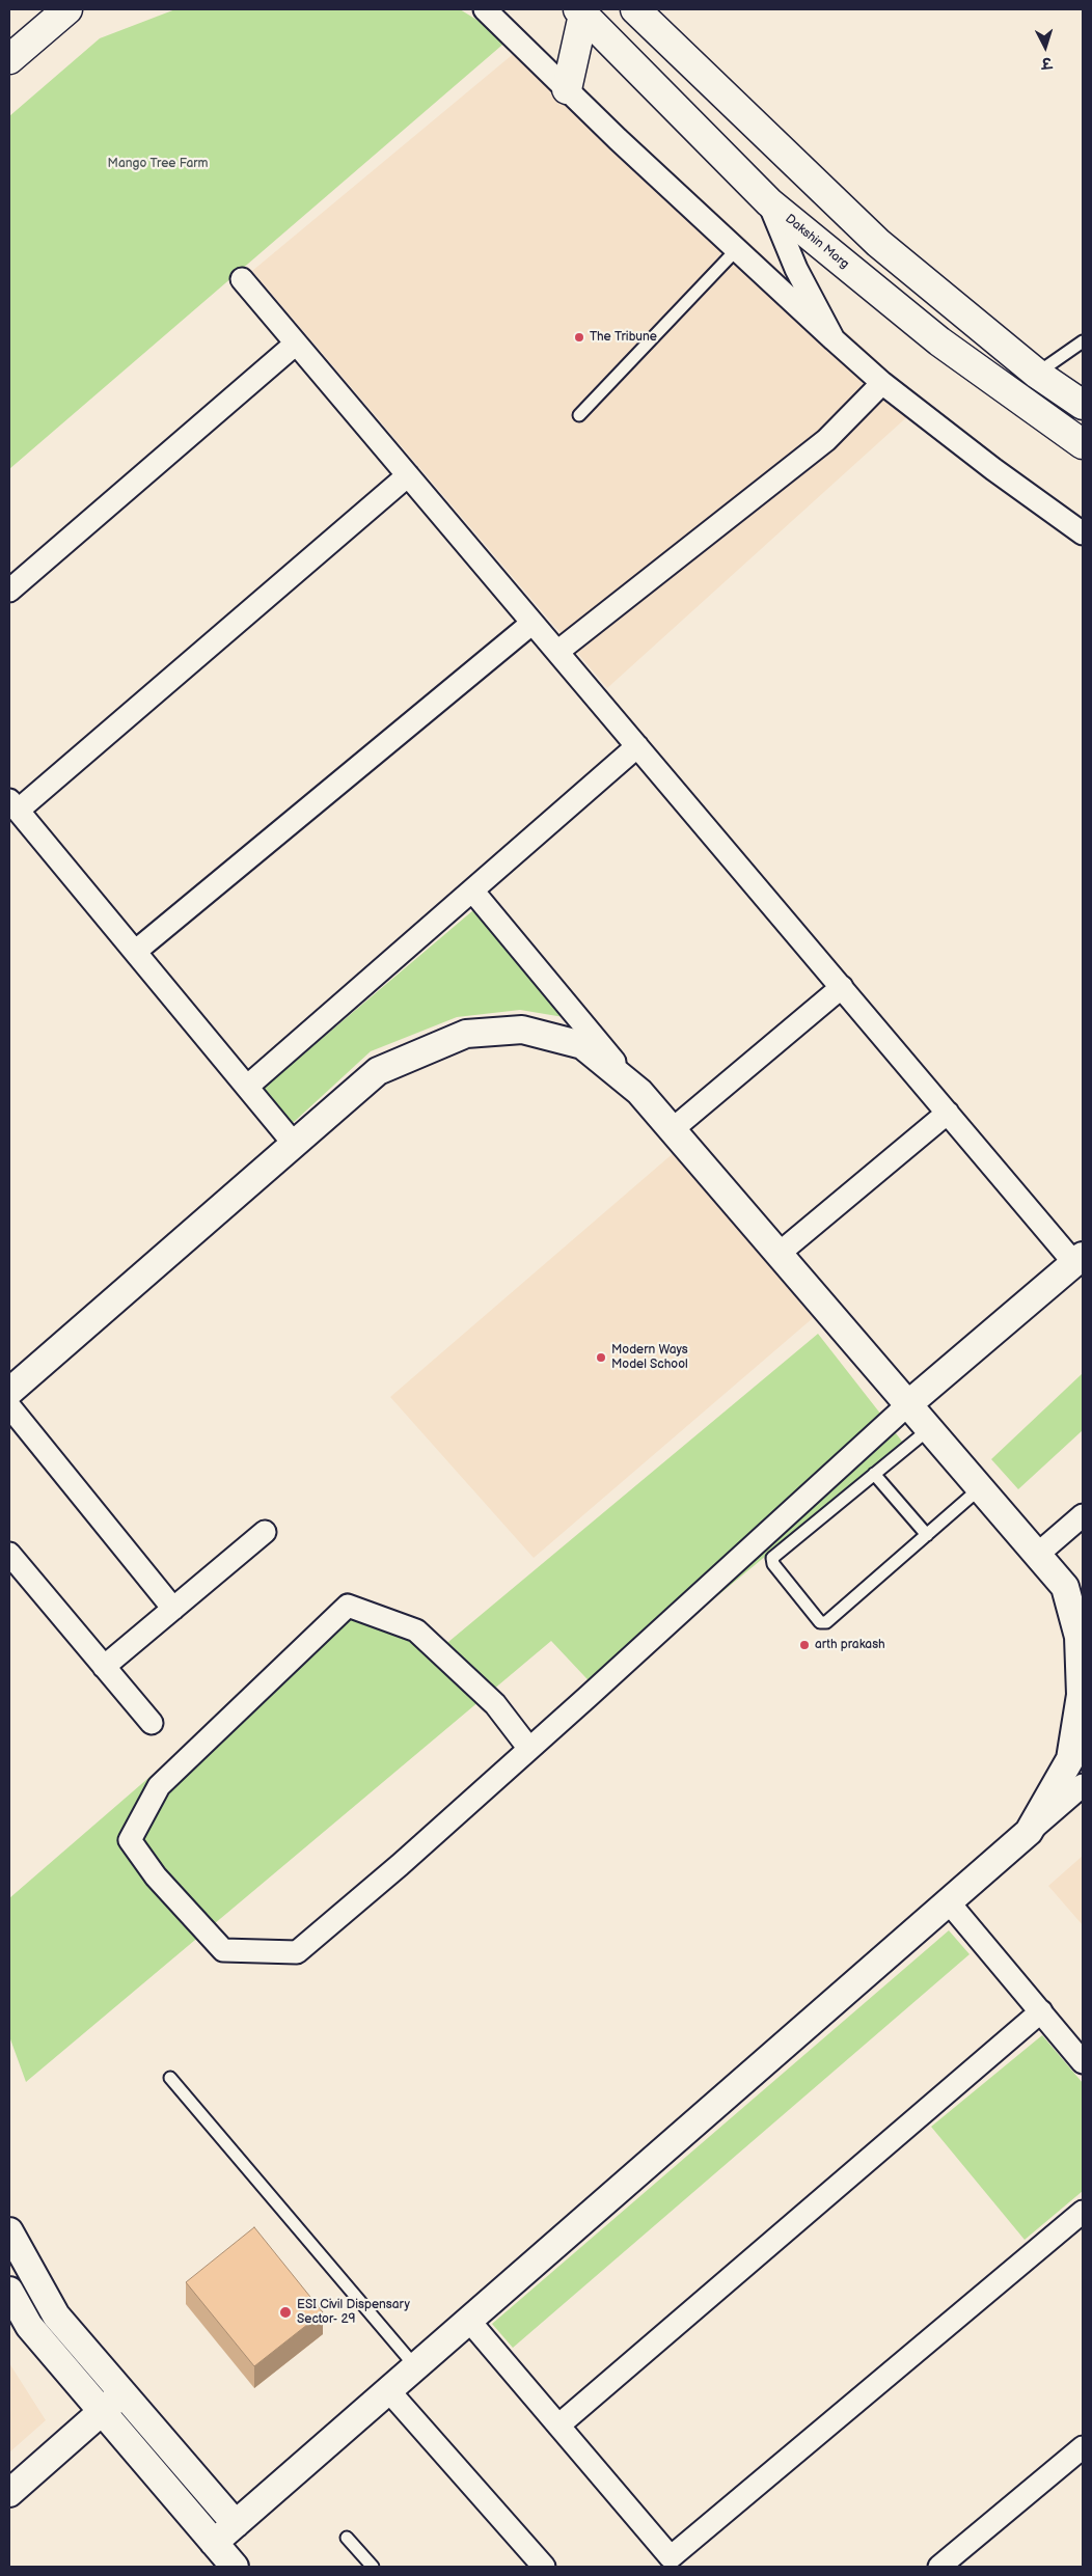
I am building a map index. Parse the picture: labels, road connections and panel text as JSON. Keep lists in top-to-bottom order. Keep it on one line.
{"streets":{"main road":["Dakshin Marg"]},"parks":["Mango Tree Farm"],"places":["The Tribune","Modern Ways Model School","arth prakash","ESI Civil Dispensary Sector- 29"],"north":"bottom"}
